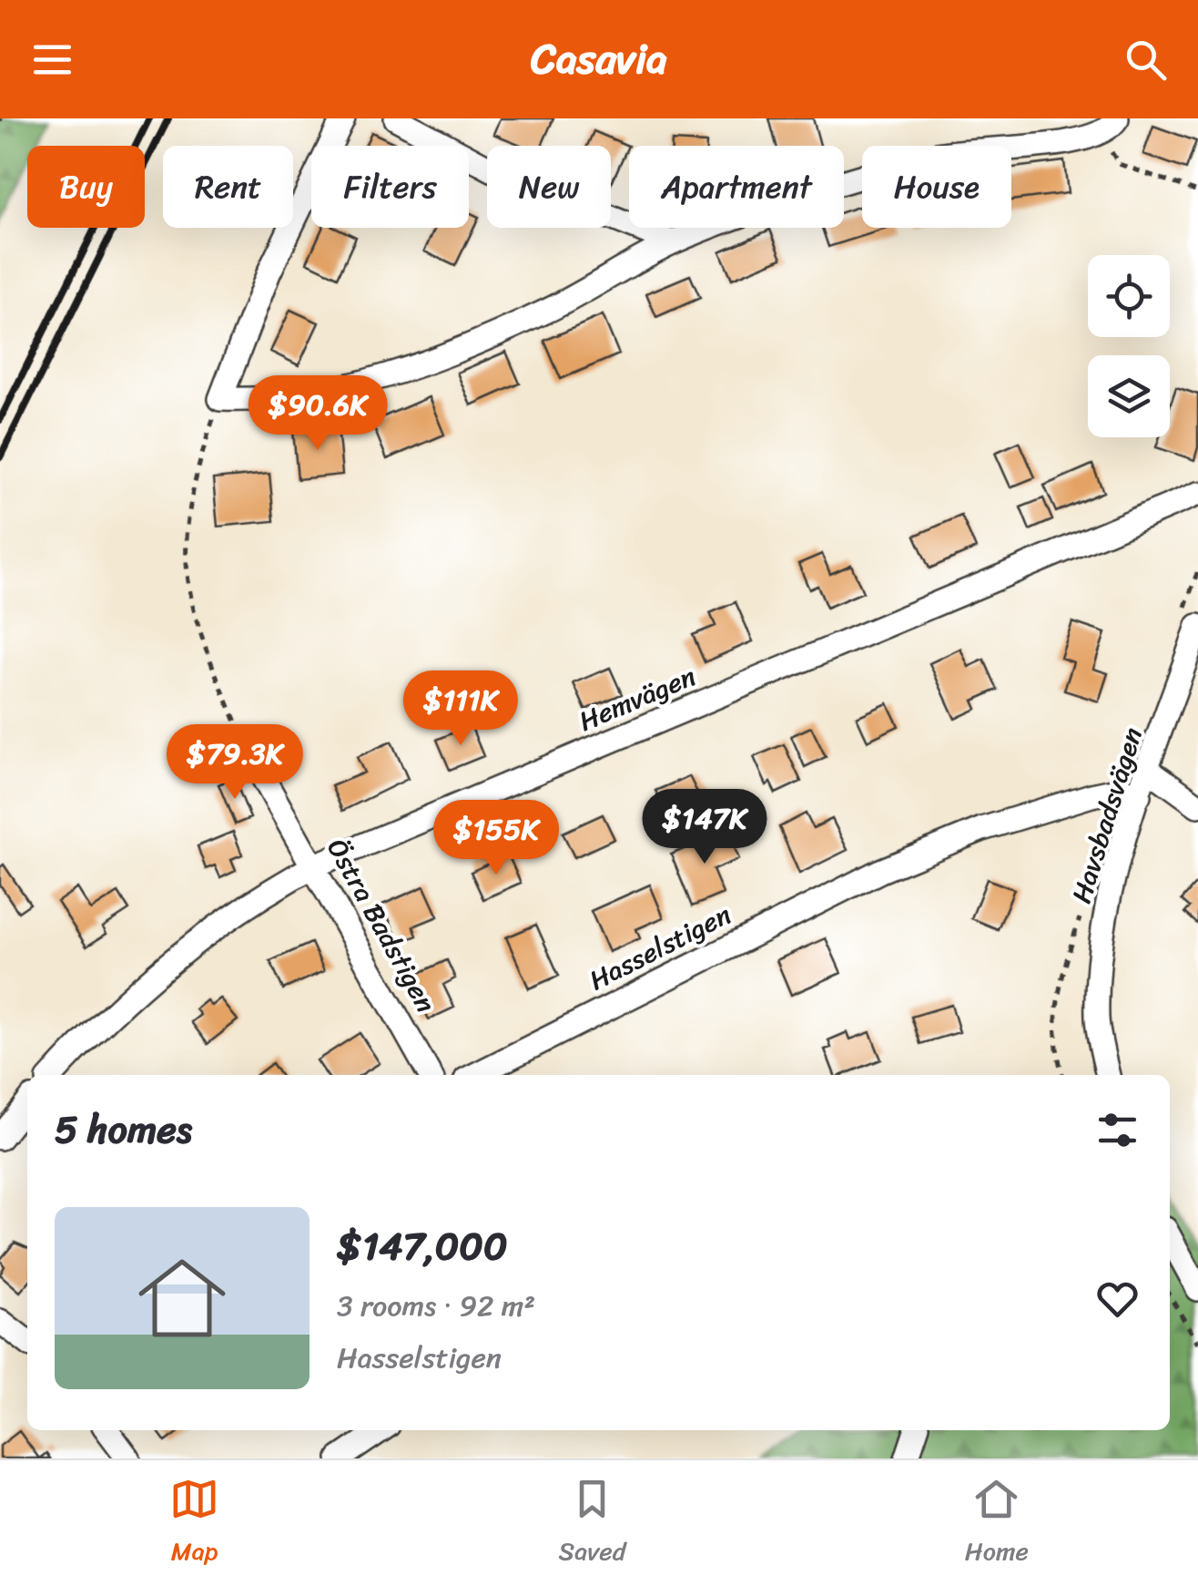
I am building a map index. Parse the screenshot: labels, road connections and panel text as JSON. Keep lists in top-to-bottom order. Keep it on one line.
{"streets":{"street":["Hemvägen","Havsbadsvägen","Östra Badstigen","Hasselstigen"]},"crossings":[["Hemvägen","Östra Badstigen"],["Havsbadsvägen","Hasselstigen"]],"page":{"header":"Casavia","chip":["Buy","Rent","Filters","New","Apartment","House"],"price":["$90.6K","$111K","$79.3K","$147K","$155K"],"heading":"5 homes","list":[{"name":"$147,000","note":"3 rooms · 92 m² · Hasselstigen"}],"tabs":["Map","Saved","Home"]}}
